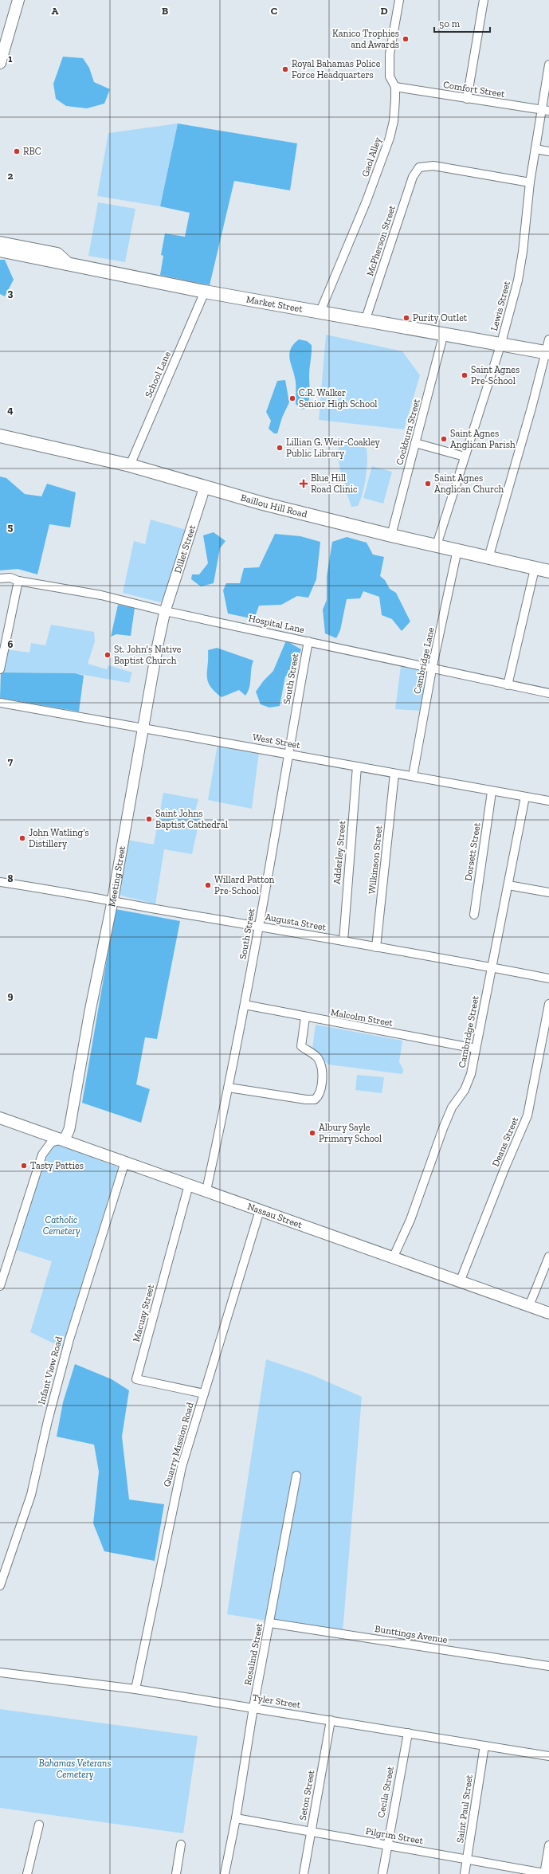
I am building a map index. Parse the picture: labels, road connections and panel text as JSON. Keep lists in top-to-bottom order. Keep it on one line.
{"streets":{"main road":["Market Street","Baillou Hill Road","Nassau Street"],"street":["Comfort Street","Gaol Alley","McPherson Street","Lewis Street","School Lane","Cockburn Street","Dillet Street","Hospital Lane","Cambridge Lane","South Street","West Street","Dorsett Street","Adderley Street","Wilkinson Street","Meeting Street","Augusta Street","Malcolm Street","Cambridge Street","Deans Street","Macuay Street","Infant View Road","Quarry Mission Road","Bunttings Avenue","Rosalind Street","Tyler Street","Cecila Street","Seton Street","Saint Paul Street","Pilgrim Street"]},"crossings":[["Comfort Street","Gaol Alley"],["Comfort Street","Lewis Street"],["Gaol Alley","Market Street"],["McPherson Street","Market Street"],["McPherson Street","Lewis Street"],["Market Street","Lewis Street"],["Market Street","School Lane"],["Market Street","Cockburn Street"],["Lewis Street","Baillou Hill Road"],["School Lane","Baillou Hill Road"],["Cockburn Street","Baillou Hill Road"],["Baillou Hill Road","Dillet Street"],["Baillou Hill Road","Cambridge Lane"],["Dillet Street","Hospital Lane"],["Dillet Street","Meeting Street"],["Hospital Lane","Cambridge Lane"],["Hospital Lane","South Street"],["Hospital Lane","Meeting Street"],["Cambridge Lane","West Street"],["South Street","West Street"],["South Street","Augusta Street"],["South Street","Malcolm Street"],["South Street","Nassau Street"],["West Street","Dorsett Street"],["West Street","Adderley Street"],["West Street","Wilkinson Street"],["West Street","Meeting Street"],["West Street","Cambridge Street"],["Adderley Street","Augusta Street"],["Wilkinson Street","Augusta Street"],["Meeting Street","Augusta Street"],["Meeting Street","Nassau Street"],["Augusta Street","Cambridge Street"],["Malcolm Street","Cambridge Street"],["Cambridge Street","Nassau Street"],["Deans Street","Nassau Street"],["Nassau Street","Macuay Street"],["Nassau Street","Infant View Road"],["Nassau Street","Quarry Mission Road"],["Macuay Street","Quarry Mission Road"],["Quarry Mission Road","Tyler Street"],["Bunttings Avenue","Rosalind Street"],["Rosalind Street","Tyler Street"],["Rosalind Street","Pilgrim Street"],["Tyler Street","Cecila Street"],["Tyler Street","Seton Street"],["Tyler Street","Saint Paul Street"],["Cecila Street","Pilgrim Street"],["Seton Street","Pilgrim Street"],["Saint Paul Street","Pilgrim Street"]],"parks":["Catholic Cemetery","Bahamas Veterans Cemetery"],"places":{"other":["Kanico Trophies and Awards","Royal Bahamas Police Force Headquarters","RBC","Purity Outlet","Saint Agnes Pre-School","C.R. Walker Senior High School","Saint Agnes Anglican Parish","Lillian G. Weir-Coakley Public Library","Saint Agnes Anglican Church","St. John's Native Baptist Church","Saint Johns Baptist Cathedral","John Watling's Distillery","Willard Patton Pre-School","Albury Sayle Primary School","Tasty Patties"],"health":["Blue Hill Road Clinic"]},"scale_bar":"50 m","grid":{"columns":["A","B","C","D"],"rows":["1","2","3","4","5","6","7","8","9"]}}
